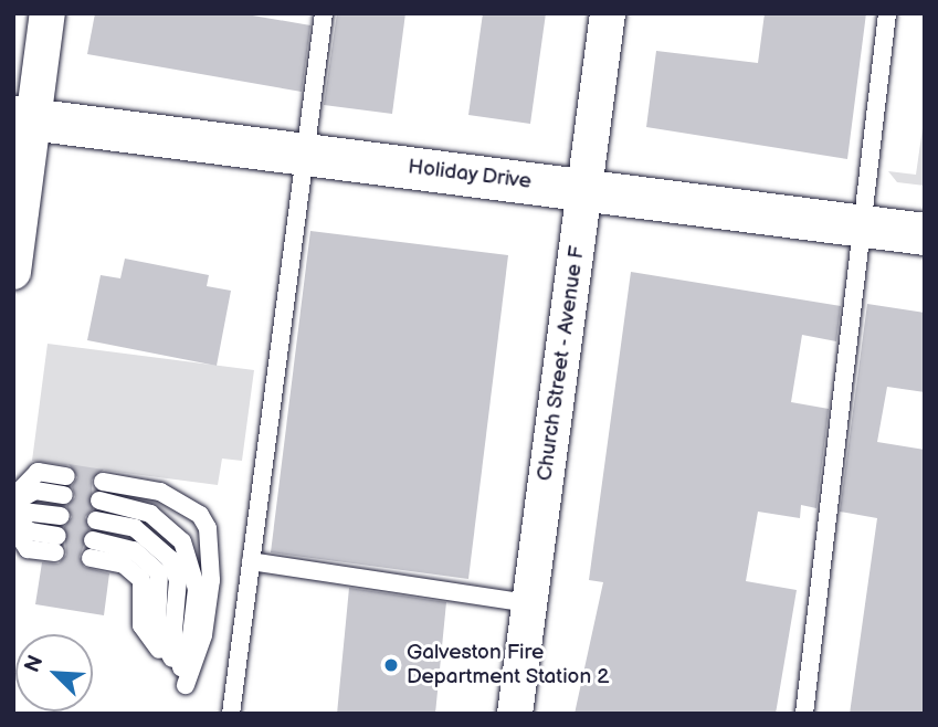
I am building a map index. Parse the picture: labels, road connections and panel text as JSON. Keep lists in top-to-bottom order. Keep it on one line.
{"streets":{"street":["Holiday Drive","Church Street - Avenue F"]},"crossings":[["Holiday Drive","Church Street - Avenue F"]],"places":["Galveston Fire Department Station 2"],"north":"top left"}
